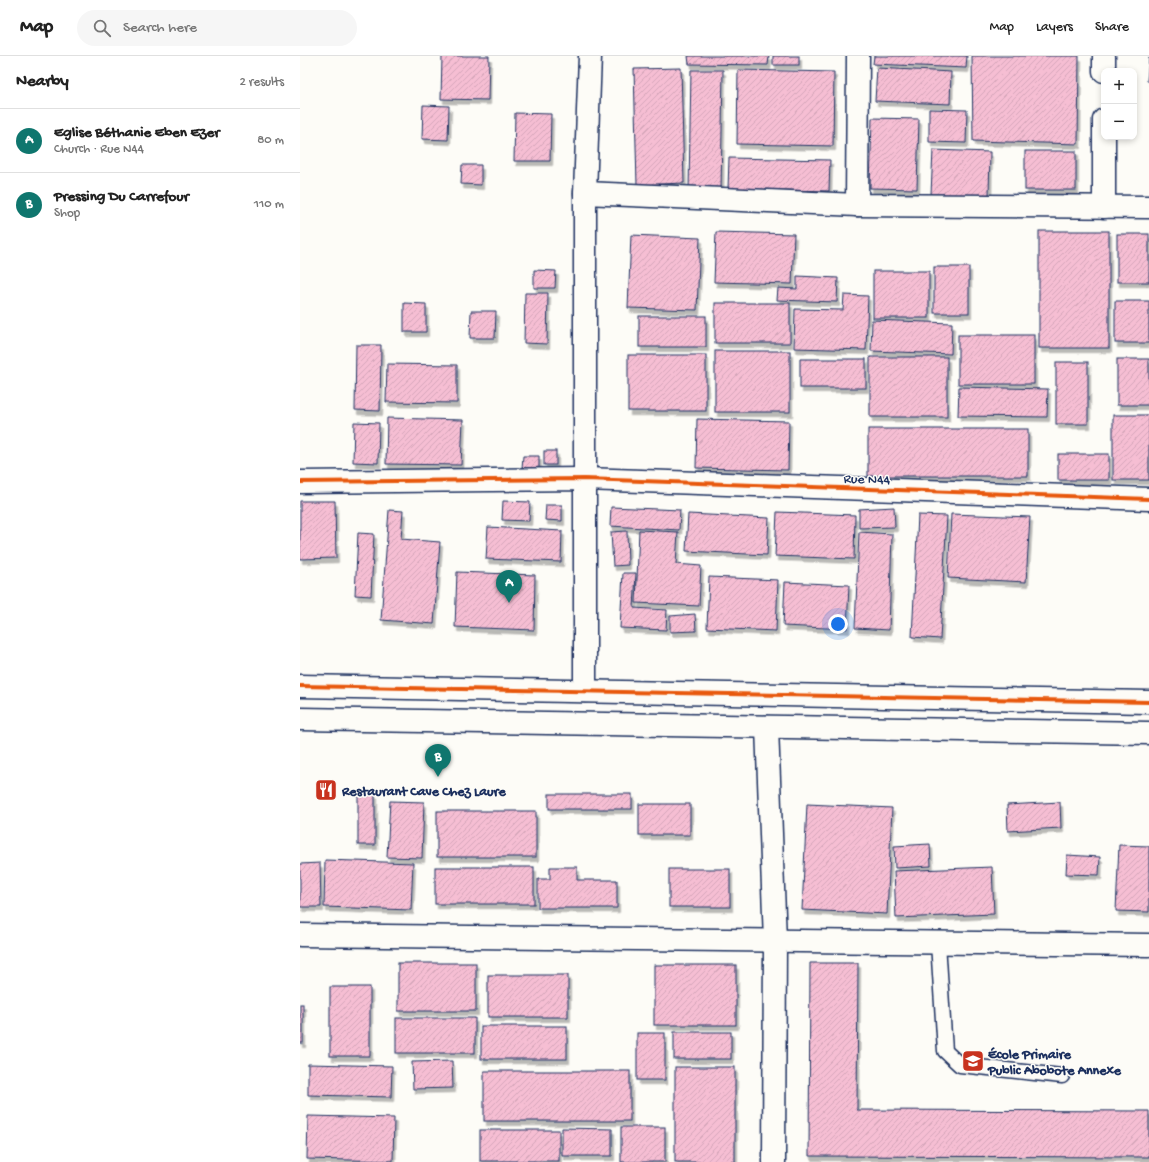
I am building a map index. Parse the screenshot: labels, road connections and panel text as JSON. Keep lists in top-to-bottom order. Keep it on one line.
{"streets":{"street":["Rue N44"]},"places":{"restaurant":["Restaurant Cave Chez Laure"],"school or university":["École Primaire Public Abobote Annexe"]},"page":{"header":"Map","search":"Search here","nav":["Map","Layers","Share"],"heading":["Nearby","2 results"],"map_buttons":["+","−"],"list":[{"mark":"A","name":"Eglise Béthanie Eben Ezer","note":"Church · Rue N44","value":"80 m"},{"mark":"B","name":"Pressing Du Carrefour","note":"Shop","value":"110 m"}],"pins":["A","B"]}}
